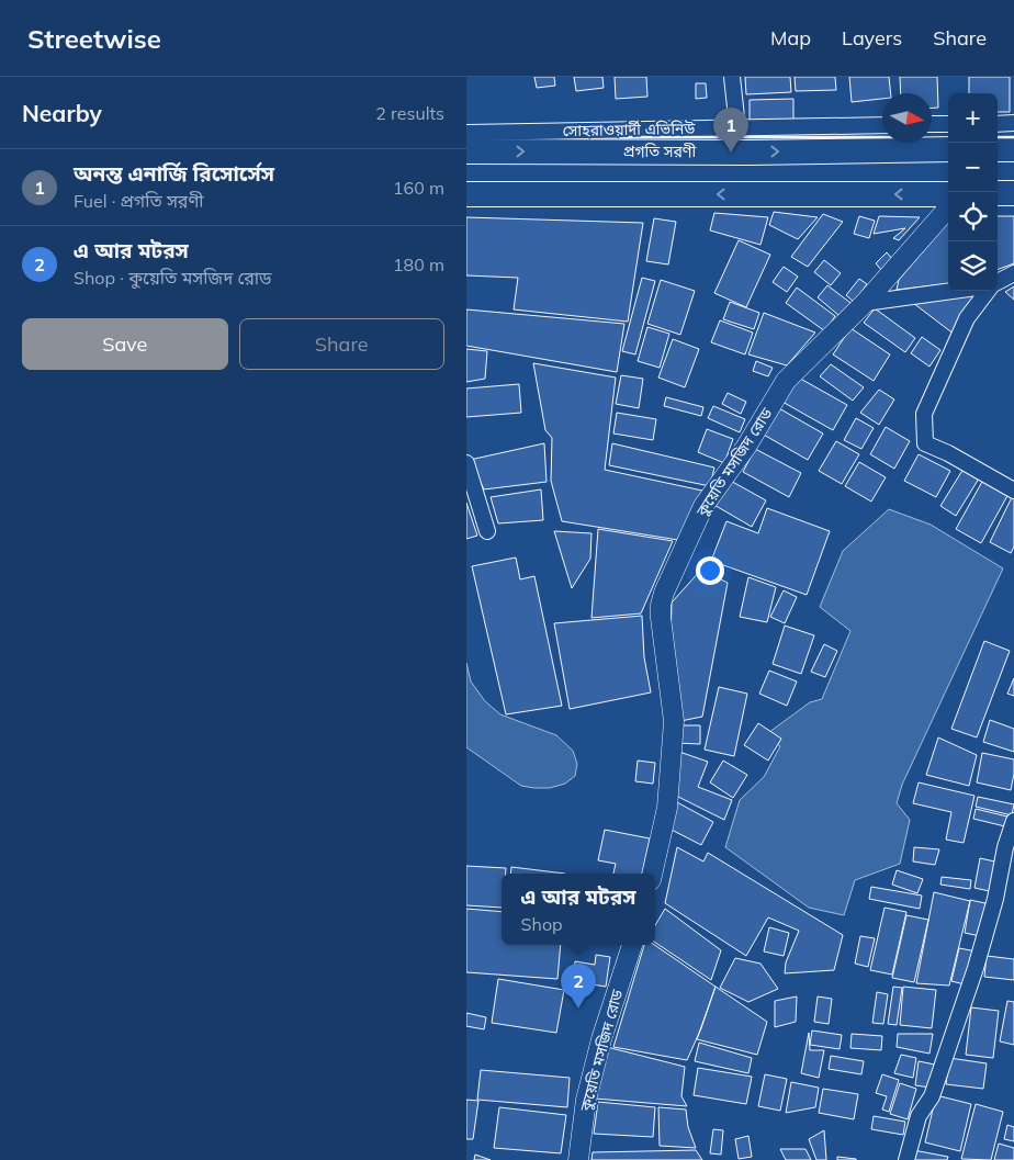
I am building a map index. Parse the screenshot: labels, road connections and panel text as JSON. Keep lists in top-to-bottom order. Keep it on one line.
{"streets":{"main road":["প্রগতি সরণী"],"street":["সোহরাওয়ার্দী এভিনিউ","কুয়েতি মসজিদ রোড"]},"north":"right","page":{"header":"Streetwise","nav":["Map","Layers","Share"],"heading":["Nearby","2 results"],"map_buttons":["+","−"],"pins":["1","2"],"list":[{"mark":"1","name":"অনন্ত এনার্জি রিসোর্সেস","note":"Fuel · প্রগতি সরণী","value":"160 m"},{"mark":"2","name":"এ আর মটরস","note":"Shop · কুয়েতি মসজিদ রোড","value":"180 m"}],"buttons":["Save","Share"],"popup":["এ আর মটরস","Shop"]}}
